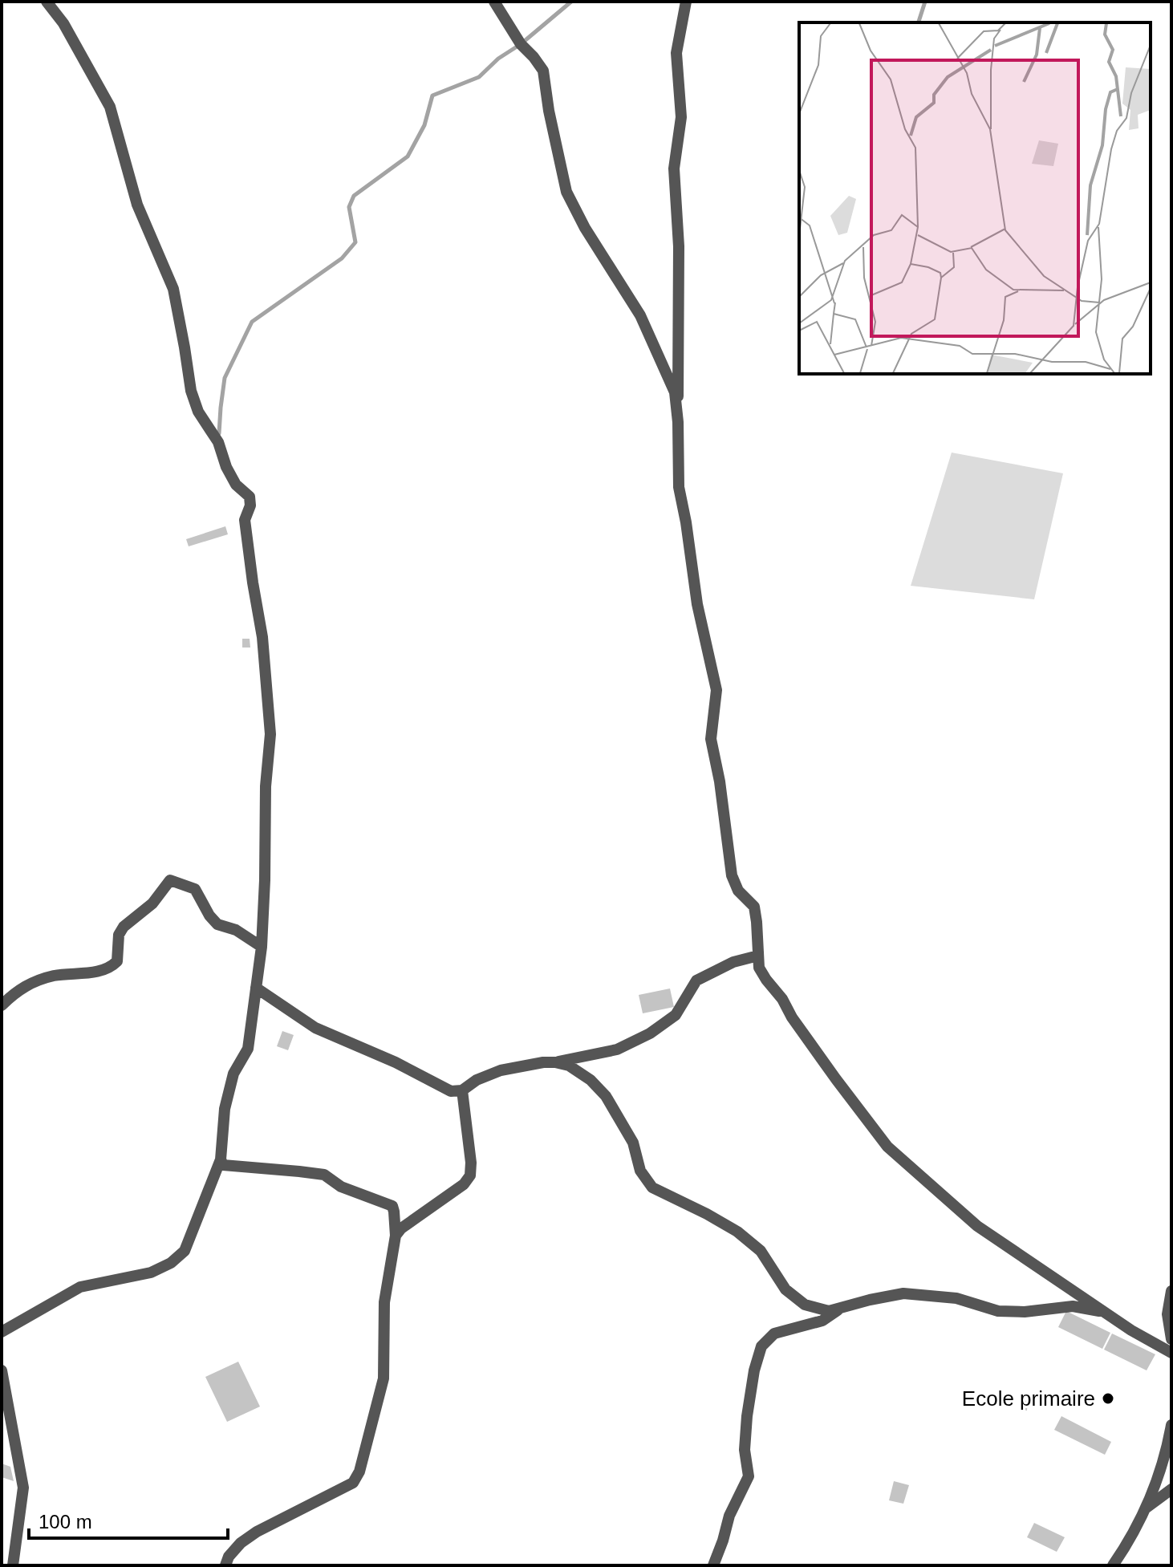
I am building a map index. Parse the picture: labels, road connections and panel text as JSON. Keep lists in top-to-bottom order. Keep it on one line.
{"places":["Ecole primaire"],"scale_bar":"100 m"}
